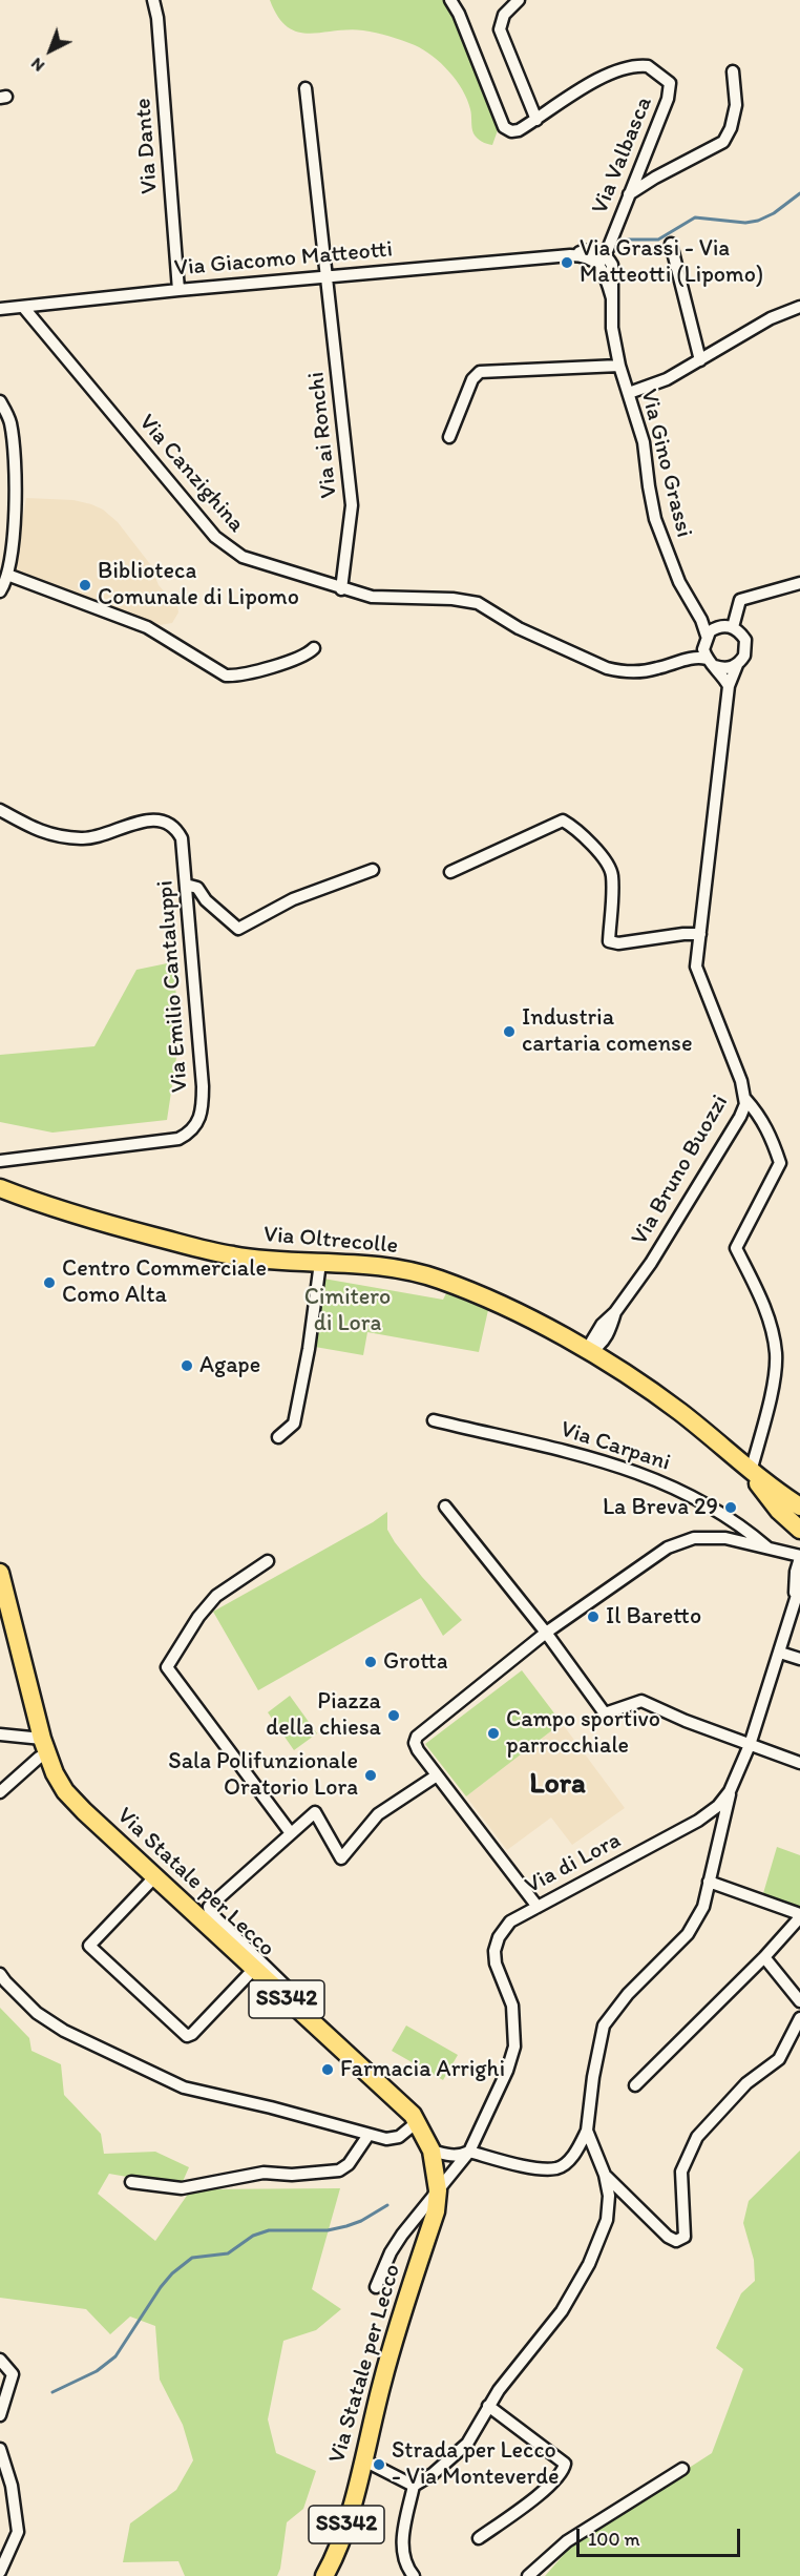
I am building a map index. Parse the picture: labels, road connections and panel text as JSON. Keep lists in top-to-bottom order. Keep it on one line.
{"streets":{"main road":["Via Oltrecolle","Via Statale per Lecco","SS342"],"street":["Via Dante","Via Valbasca","Via Giacomo Matteotti","Via ai Ronchi","Via Gino Grassi","Via Canzighina","Via Emilio Cantaluppi","Via Bruno Buozzi","Via Carpani","Via di Lora"]},"crossings":[["Via Dante","Via Giacomo Matteotti"],["Via Valbasca","Via Giacomo Matteotti"],["Via Valbasca","Via Gino Grassi"],["Via Giacomo Matteotti","Via ai Ronchi"],["Via Giacomo Matteotti","Via Gino Grassi"],["Via Giacomo Matteotti","Via Canzighina"],["Via ai Ronchi","Via Canzighina"],["Via Gino Grassi","Via Canzighina"],["Via Bruno Buozzi","Via Oltrecolle"],["Via di Lora","Via Statale per Lecco"]],"districts":["Lora"],"parks":["Cimitero di Lora"],"places":["Via Grassi - Via Matteotti (Lipomo)","Biblioteca Comunale di Lipomo","Industria cartaria comense","Centro Commerciale Como Alta","Agape","La Breva 29","Il Baretto","Grotta","Piazza della chiesa","Campo sportivo parrocchiale","Sala Polifunzionale Oratorio Lora","Farmacia Arrighi","Strada per Lecco - Via Monteverde"],"scale_bar":"100 m","north":"bottom left"}
